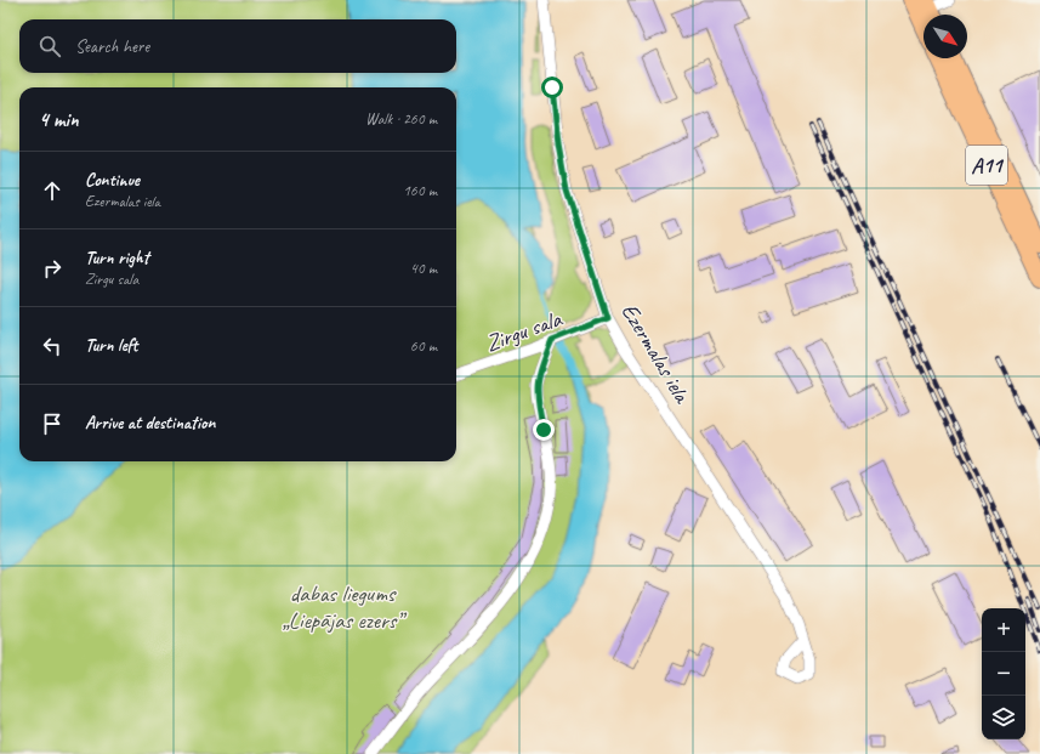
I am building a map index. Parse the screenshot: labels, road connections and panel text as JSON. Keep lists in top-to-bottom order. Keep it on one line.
{"streets":{"highway":["A11"],"street":["Zirgu sala","Ezermalas iela"]},"crossings":[["Zirgu sala","Ezermalas iela"]],"parks":["dabas liegums „Liepājas ezers”"],"north":"bottom right","page":{"search":"Search here","heading":["4 min","Walk · 260 m"],"list":[["Continue","Ezermalas iela","160 m"],["Turn right","Zirgu sala","40 m"],["Turn left","60 m"],"Arrive at destination"],"map_buttons":["+","−"]}}
